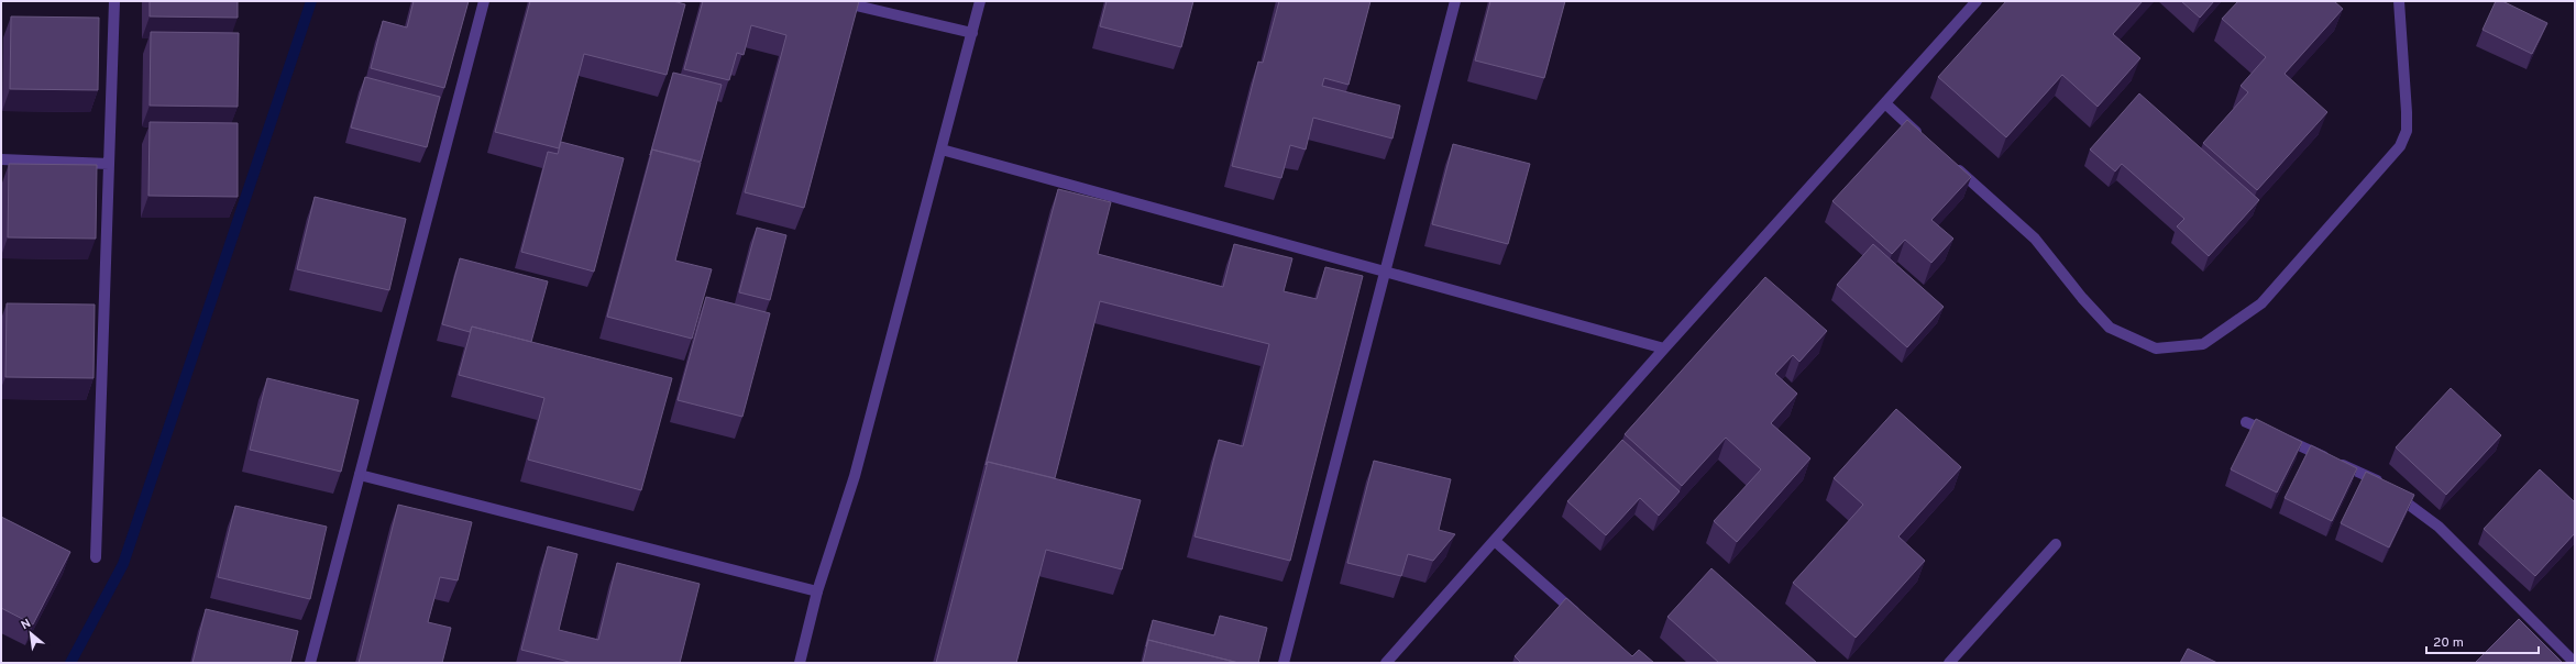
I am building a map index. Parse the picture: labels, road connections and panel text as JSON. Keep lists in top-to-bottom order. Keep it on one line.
{"scale_bar":"20 m","north":"top left"}
